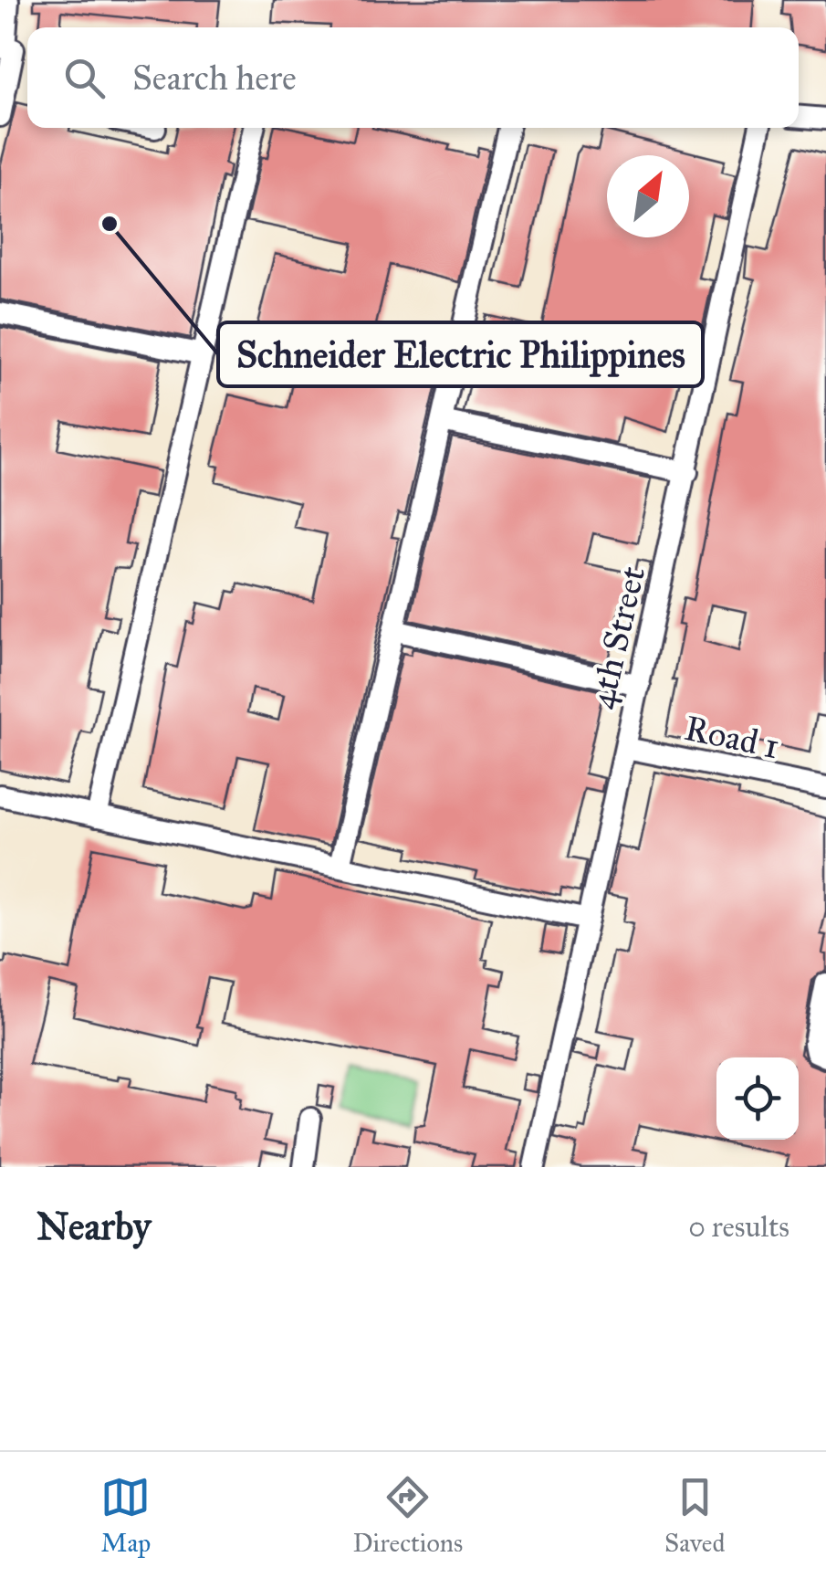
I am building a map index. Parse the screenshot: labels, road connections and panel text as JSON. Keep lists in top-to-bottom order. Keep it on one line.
{"streets":{"street":["4th Street","Road 1"]},"crossings":[["4th Street","Road 1"]],"places":["Schneider Electric Philippines"],"north":"top right","page":{"search":"Search here","heading":["Nearby","0 results"],"nav":["Map","Directions","Saved"]}}
